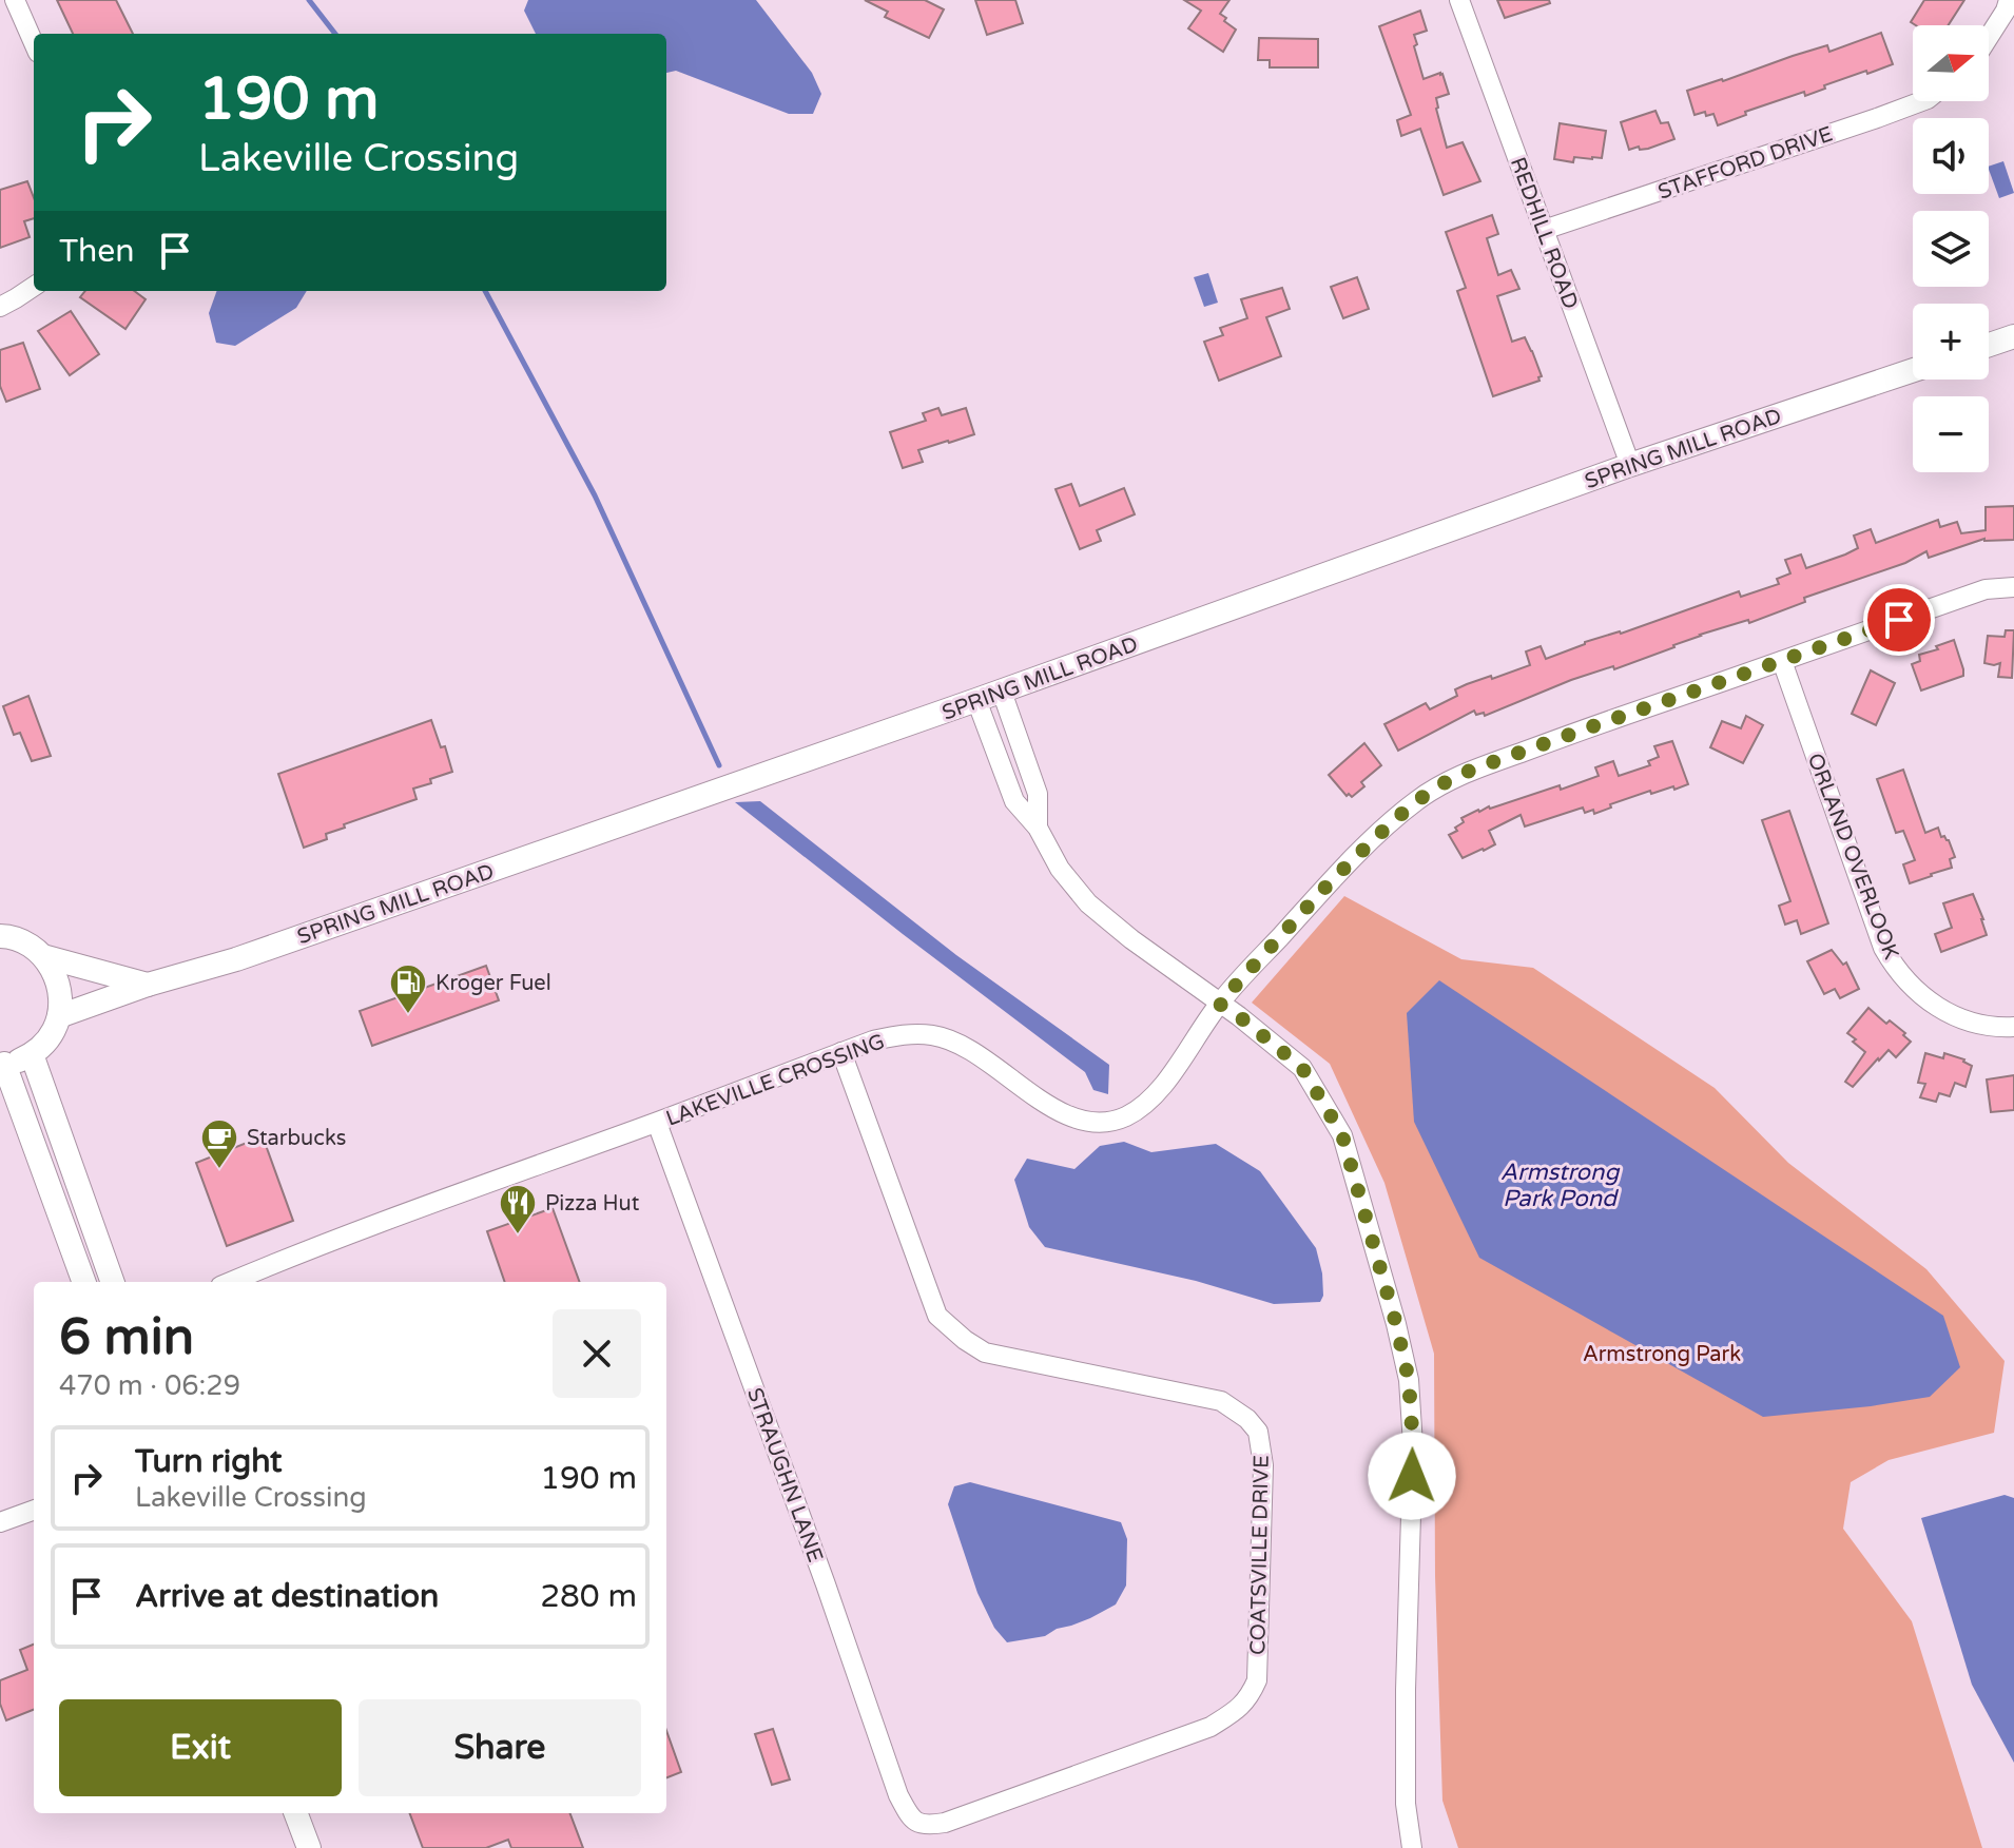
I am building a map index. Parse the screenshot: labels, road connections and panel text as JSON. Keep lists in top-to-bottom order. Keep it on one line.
{"streets":{"street":["STAFFORD DRIVE","REDHILL ROAD","SPRING MILL ROAD","ORLAND OVERLOOK","LAKEVILLE CROSSING","STRAUGHN LANE","COATSVILLE DRIVE"]},"crossings":[["STAFFORD DRIVE","REDHILL ROAD"],["REDHILL ROAD","SPRING MILL ROAD"],["ORLAND OVERLOOK","LAKEVILLE CROSSING"],["LAKEVILLE CROSSING","STRAUGHN LANE"],["LAKEVILLE CROSSING","COATSVILLE DRIVE"],["STRAUGHN LANE","COATSVILLE DRIVE"]],"water":["Armstrong Park Pond"],"parks":["Armstrong Park"],"places":{"fuel station":["Kroger Fuel"],"cafe":["Starbucks"],"restaurant":["Pizza Hut"]},"north":"right","page":{"map_buttons":["+","−"],"turn":["190 m","Lakeville Crossing"],"then":"Then","heading":["6 min","470 m · 06:29"],"list":[{"name":"Turn right","note":"Lakeville Crossing","value":"190 m"},{"name":"Arrive at destination","value":"280 m"}],"buttons":["Exit","Share"]}}
